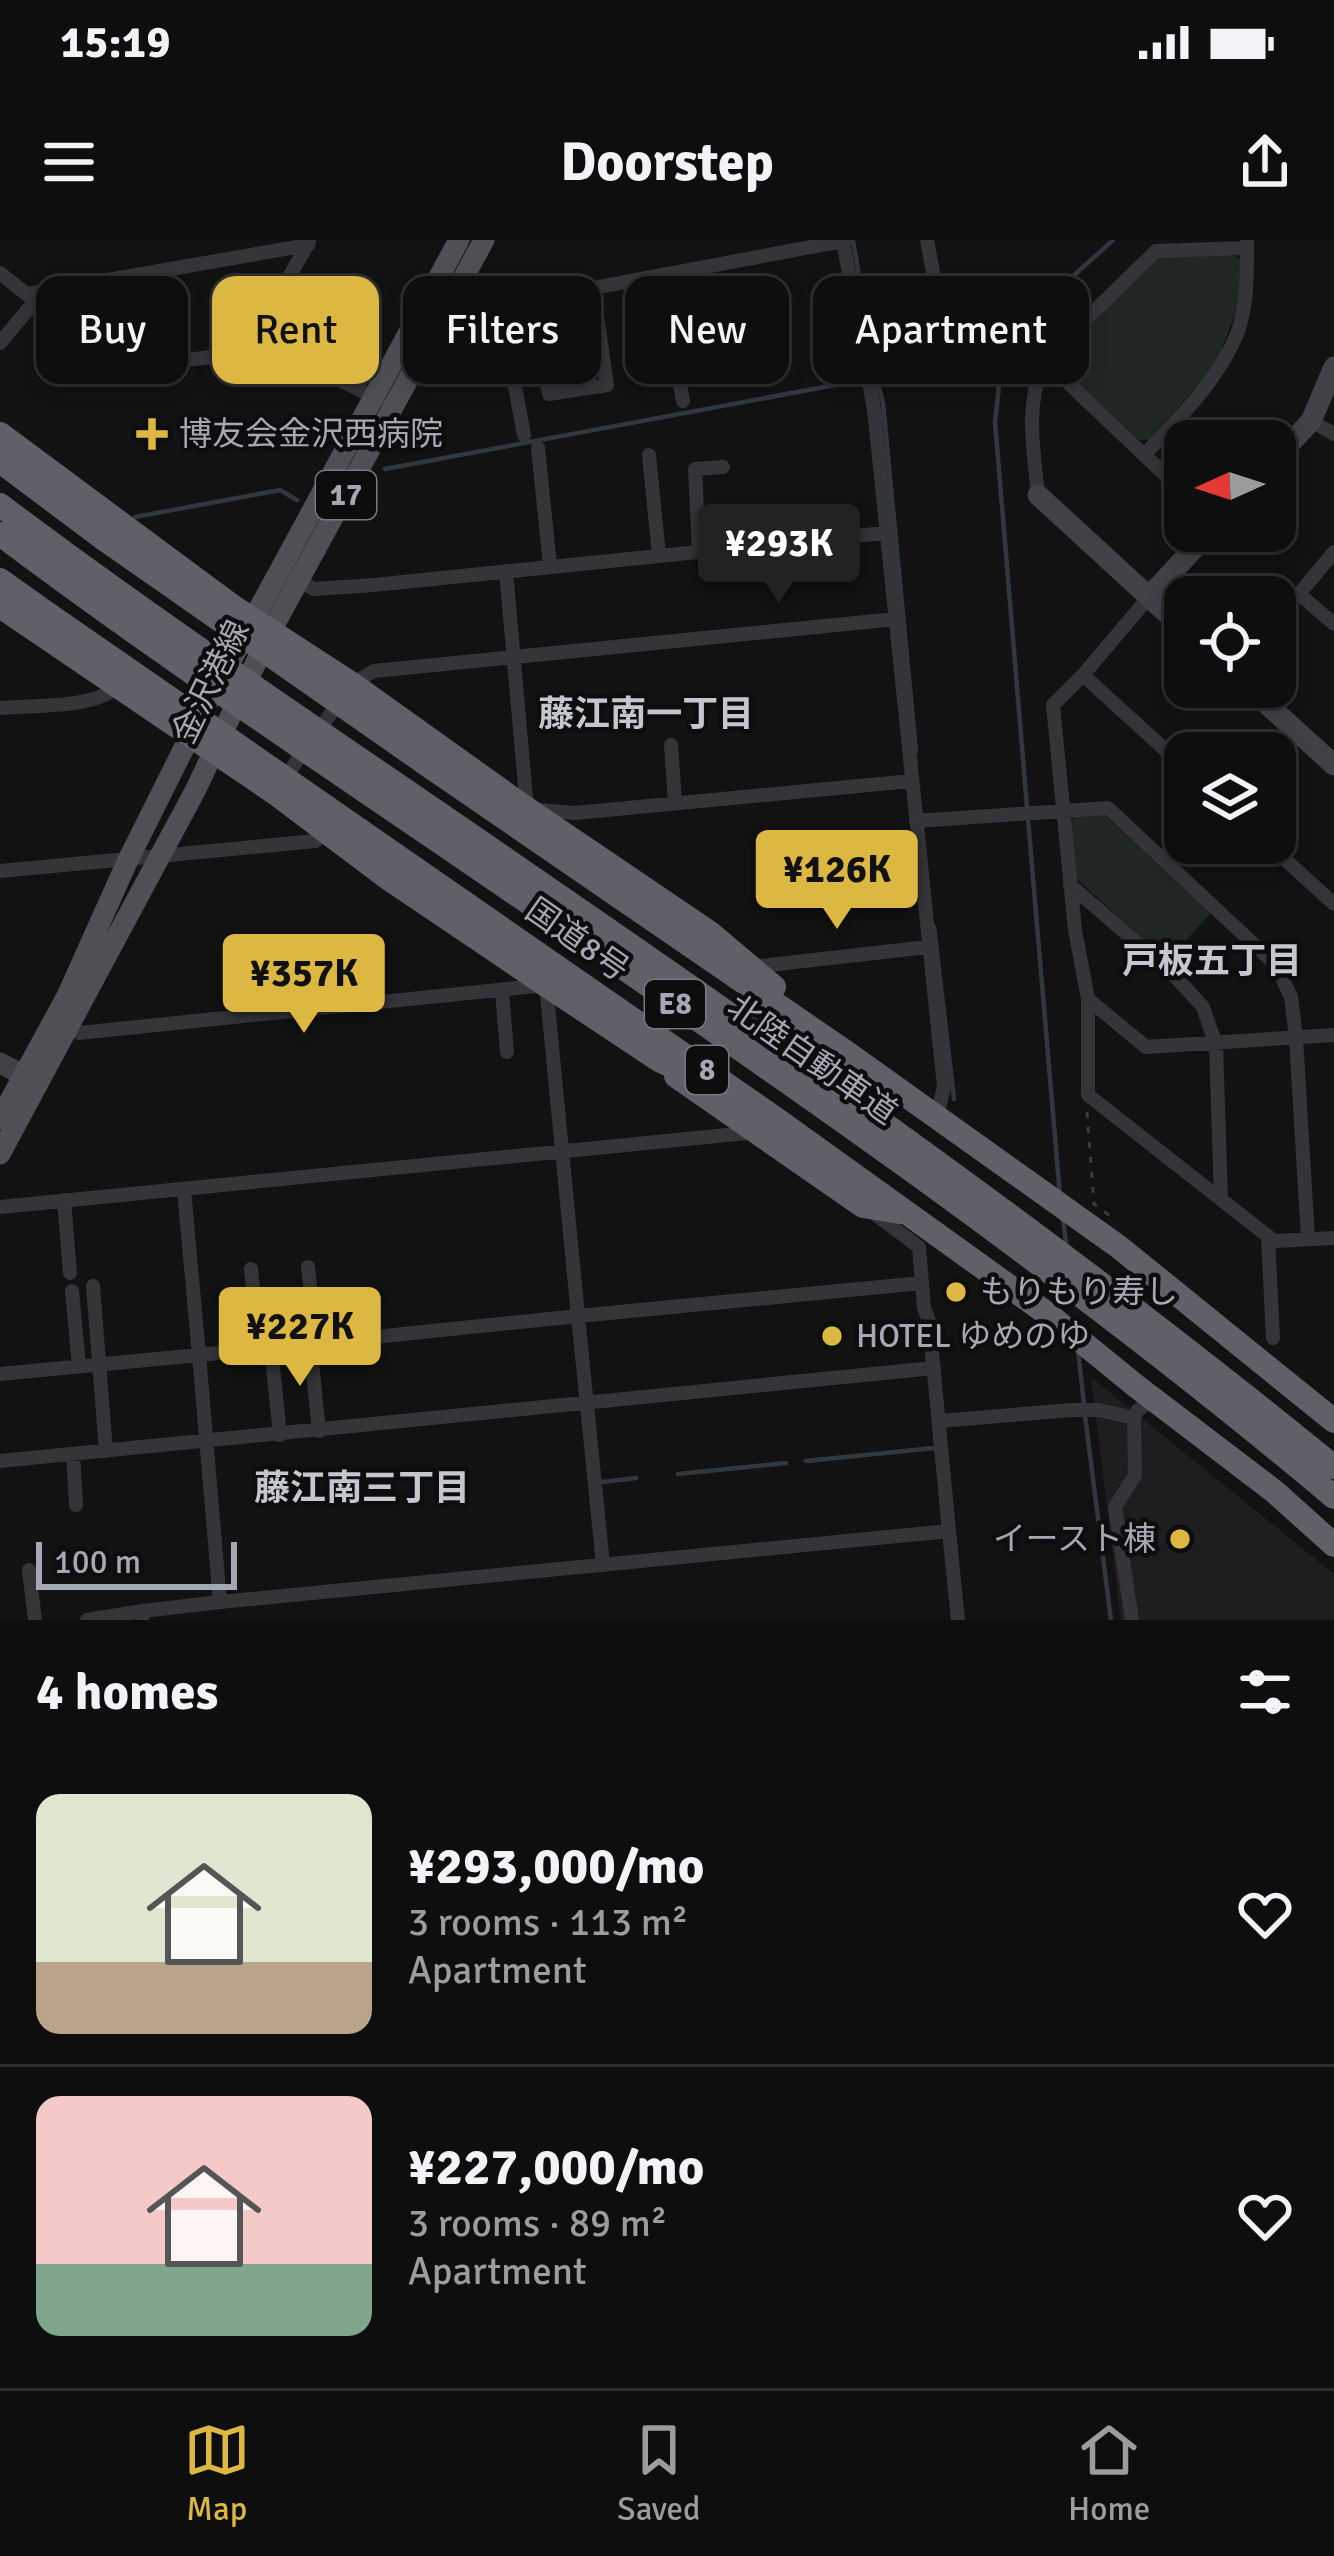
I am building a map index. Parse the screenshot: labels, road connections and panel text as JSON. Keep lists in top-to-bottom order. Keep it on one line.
{"streets":{"highway":["国道8号","E8","北陸自動車道","8"],"main road":["17","金沢港線"]},"districts":["藤江南一丁目","戸板五丁目","藤江南三丁目"],"places":{"health":["博友会金沢西病院"],"other":["もりもり寿し","HOTEL ゆめのゆ","イースト棟"]},"scale_bar":"100 m","north":"left","page":{"status":"15:19","header":"Doorstep","chip":["Buy","Rent","Filters","New","Apartment"],"price":["¥293K","¥126K","¥357K","¥227K"],"scale":"100 m","heading":"4 homes","list":[{"name":"¥293,000/mo","note":"3 rooms · 113 m² · Apartment"},{"name":"¥227,000/mo","note":"3 rooms · 89 m² · Apartment"}],"tabs":["Map","Saved","Home"]}}
